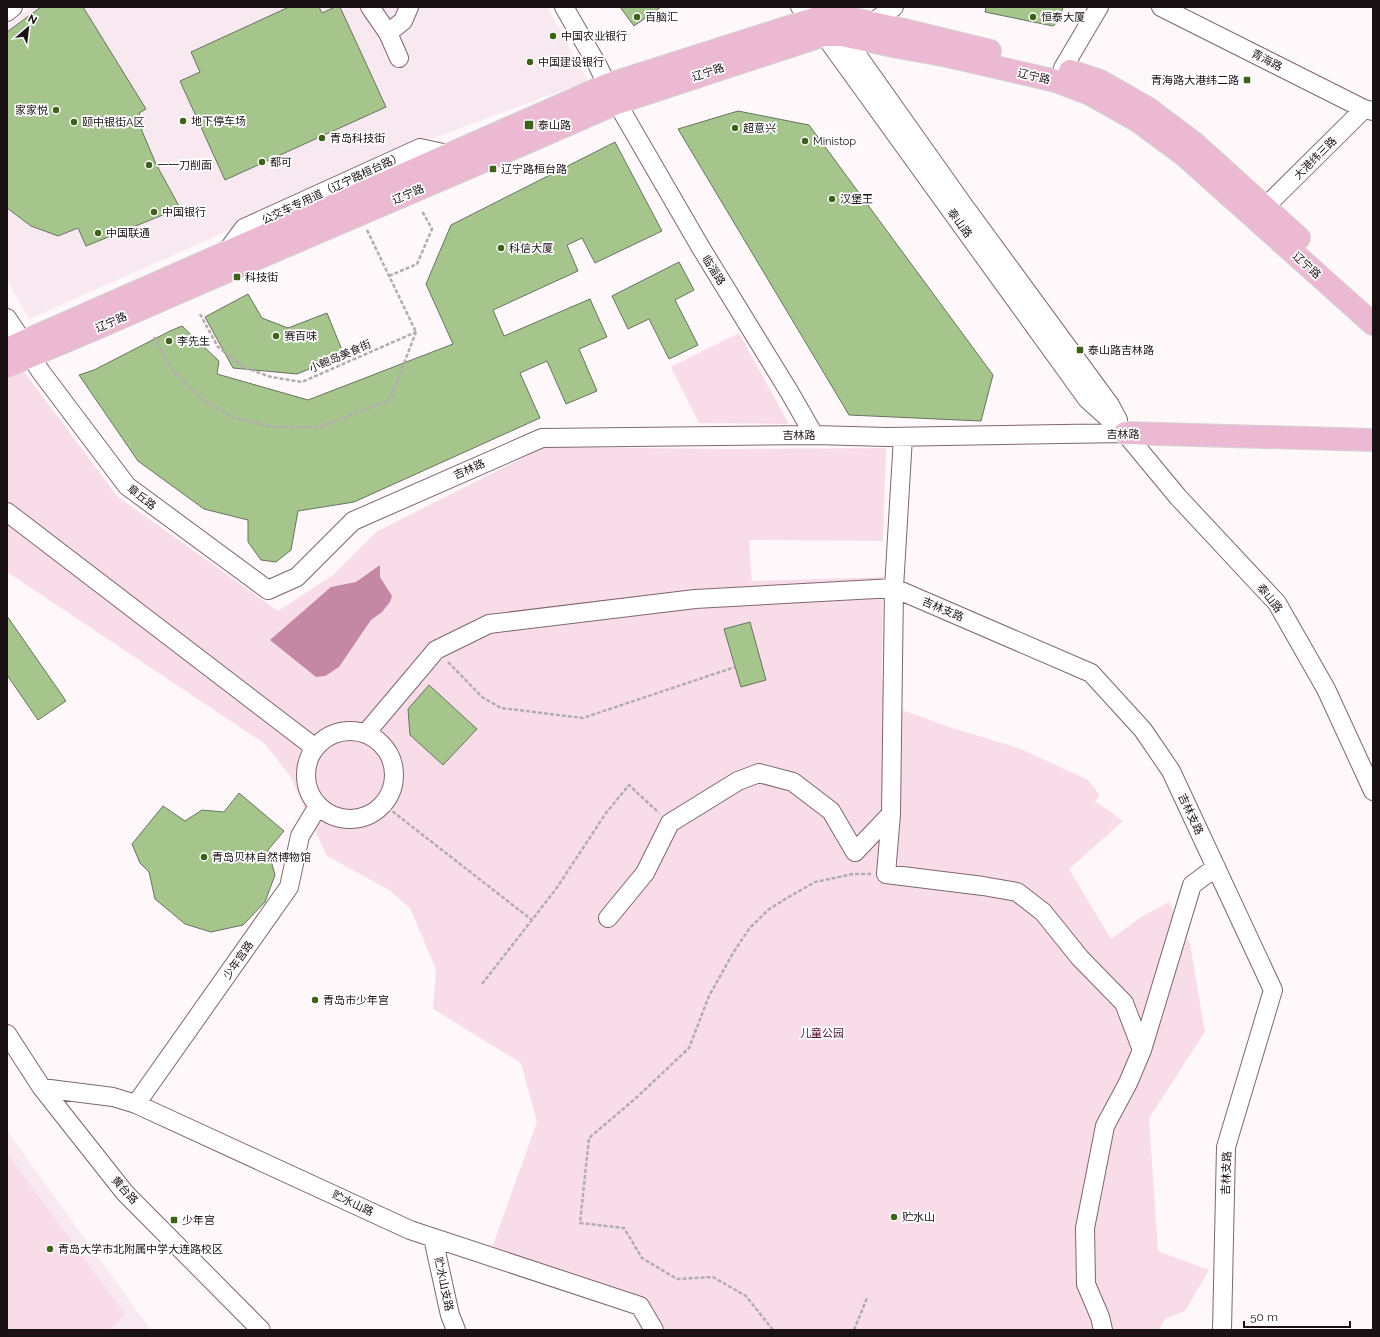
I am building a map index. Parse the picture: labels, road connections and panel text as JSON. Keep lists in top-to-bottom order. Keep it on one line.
{"streets":{"main road":["辽宁路","吉林路"],"street":["青海路","大港纬三路","泰山路","临淄路","章丘路","吉林支路","少年宫路","黄台路","贮水山路","贮水山支路"],"path":["小鲍岛美食街"]},"crossings":[["青海路","大港纬三路"],["辽宁路","大港纬三路"],["辽宁路","泰山路"],["辽宁路","临淄路"],["辽宁路","章丘路"],["泰山路","吉林路"],["临淄路","吉林路"],["吉林路","章丘路"],["少年宫路","贮水山路"],["黄台路","贮水山路"],["贮水山路","贮水山支路"]],"parks":["儿童公园"],"places":{"other":["百脑汇","恒泰大厦","中国农业银行","中国建设银行","家家悦","地下停车场","颐中银街A区","超意兴","青岛科技街","Ministop","都可","一一刀削面","汉堡王","中国银行","中国联通","科信大厦","赛百味","李先生","青岛贝林自然博物馆","青岛市少年宫","贮水山","青岛大学市北附属中学大连路校区"],"transit":["青海路大港纬二路","泰山路","辽宁路桓台路","科技街","泰山路吉林路","少年宫"]},"scale_bar":"50 m","north":"top right"}
